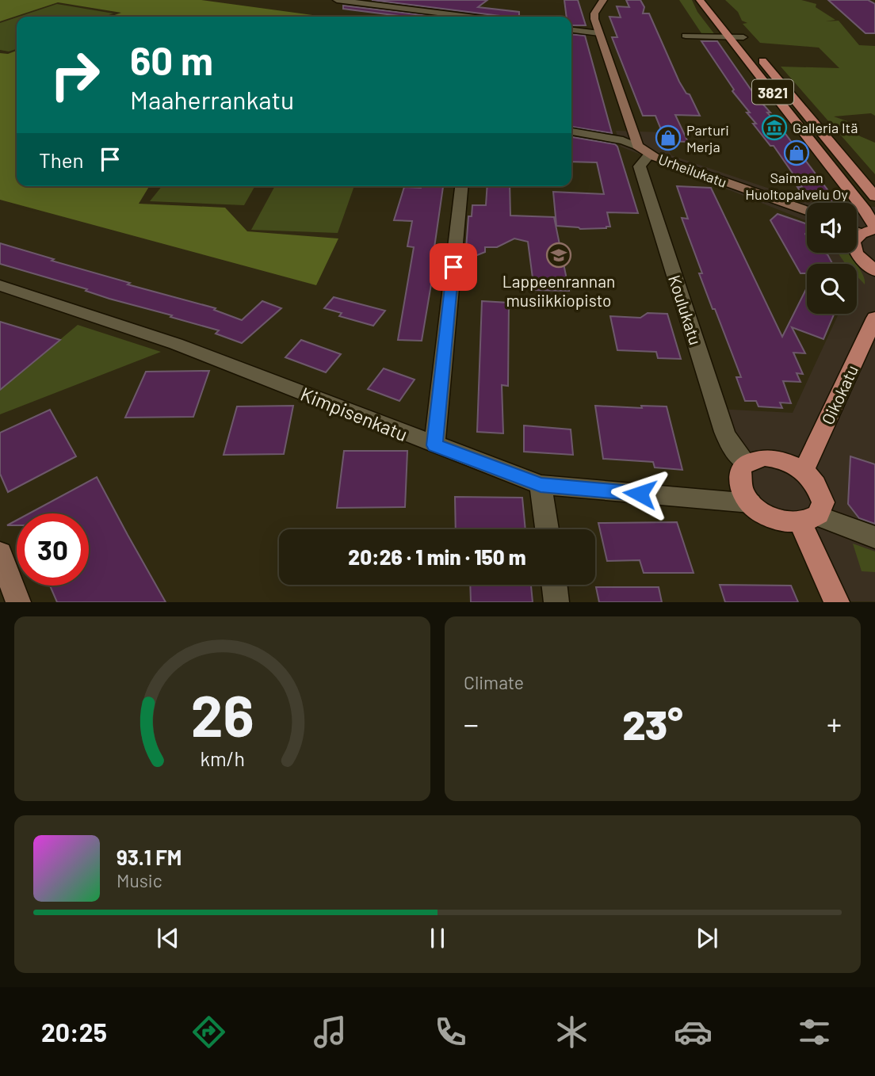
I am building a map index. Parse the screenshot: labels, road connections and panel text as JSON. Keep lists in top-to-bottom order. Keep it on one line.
{"streets":{"main road":["3821","Oikokatu"],"street":["Urheilukatu","Koulukatu","Kimpisenkatu"]},"crossings":[["Urheilukatu","Koulukatu"],["Koulukatu","Oikokatu"],["Koulukatu","Kimpisenkatu"],["Oikokatu","Kimpisenkatu"]],"places":{"museum":["Galleria Itä"],"shop":["Parturi Merja","Saimaan Huoltopalvelu Oy"],"school or university":["Lappeenrannan musiikkiopisto"]},"page":{"turn":["60 m","Maaherrankatu"],"then":"Then","limit":"30","trip":"20:26 · 1 min · 150 m","tile":"Climate","heat":["−","23°","+"],"song":["93.1 FM","Music"],"tabs":"20:25","gauge":["26","km/h"]}}
